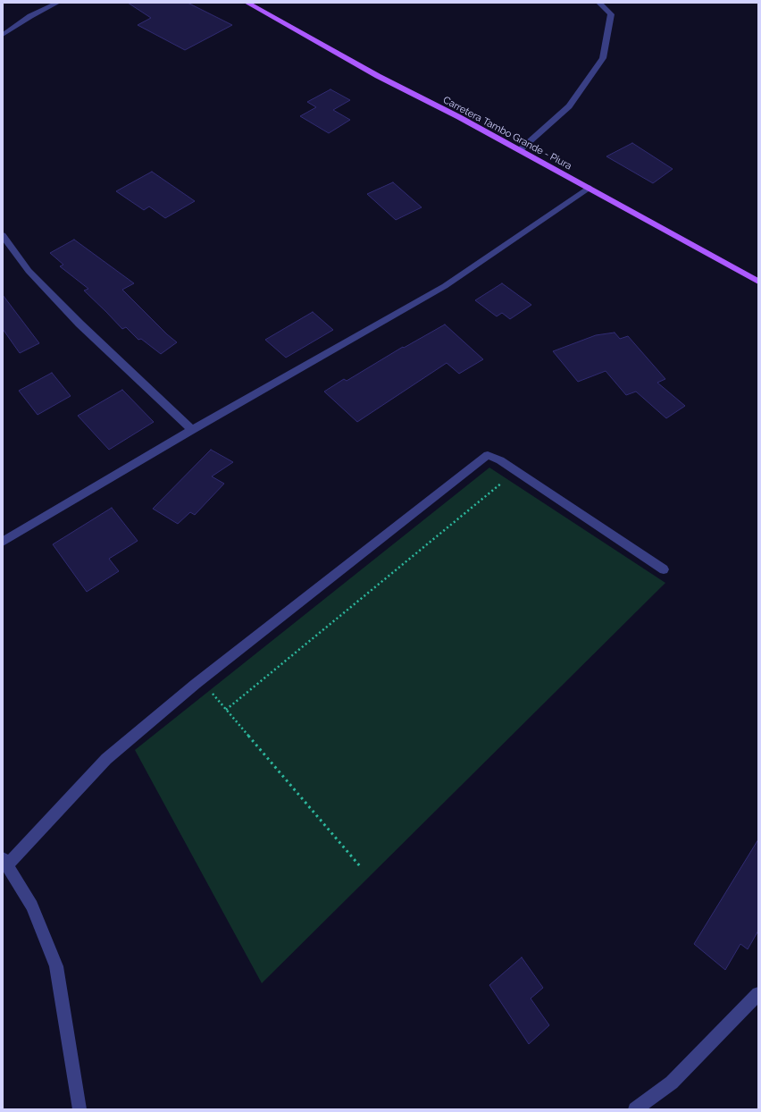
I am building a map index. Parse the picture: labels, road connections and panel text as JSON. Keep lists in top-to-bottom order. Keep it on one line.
{"streets":{"main road":["Carretera Tambo Grande - Piura"]}}
